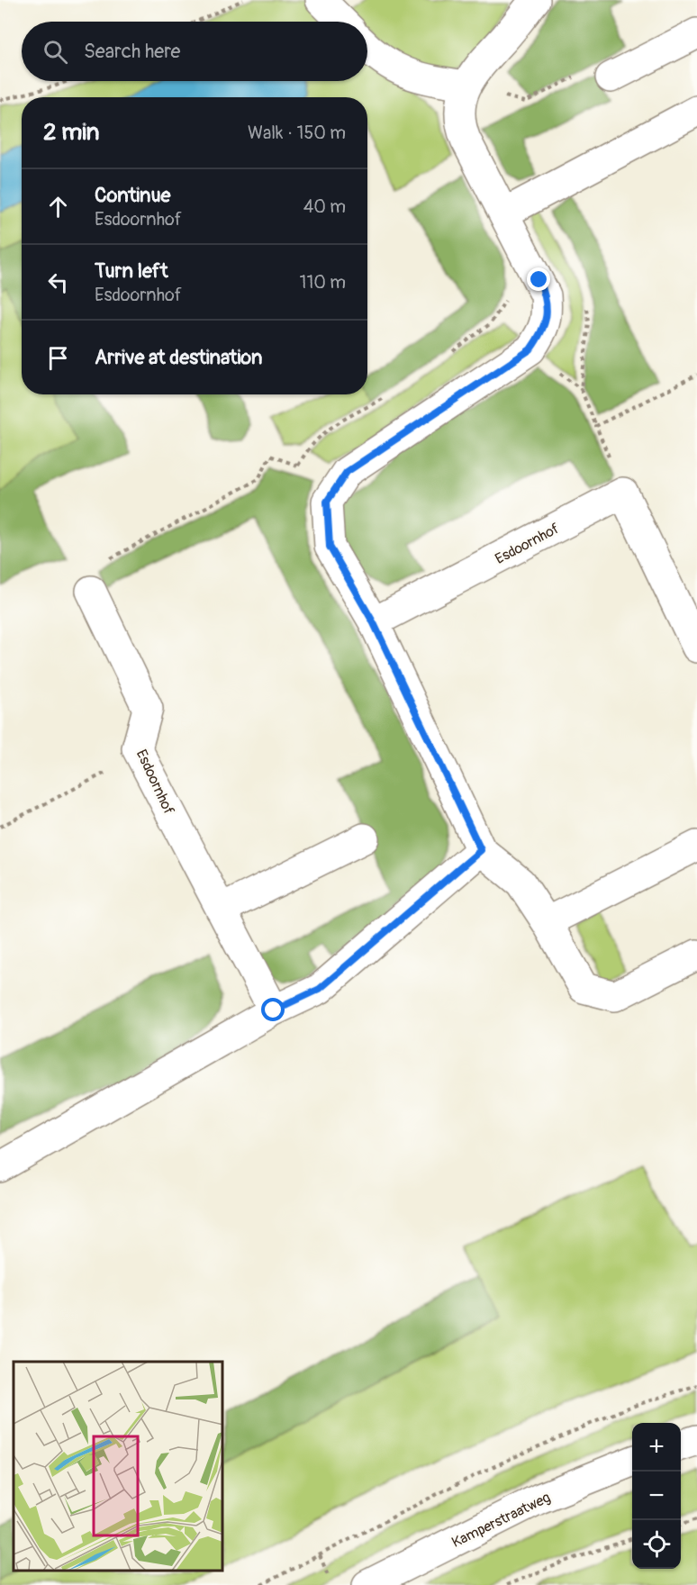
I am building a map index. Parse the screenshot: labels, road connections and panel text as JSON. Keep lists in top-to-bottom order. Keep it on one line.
{"streets":{"street":["Esdoornhof","Kamperstraatweg"]},"page":{"search":"Search here","heading":["2 min","Walk · 150 m"],"list":[["Continue","Esdoornhof","40 m"],["Turn left","Esdoornhof","110 m"],"Arrive at destination"],"map_buttons":["+","−"]}}
